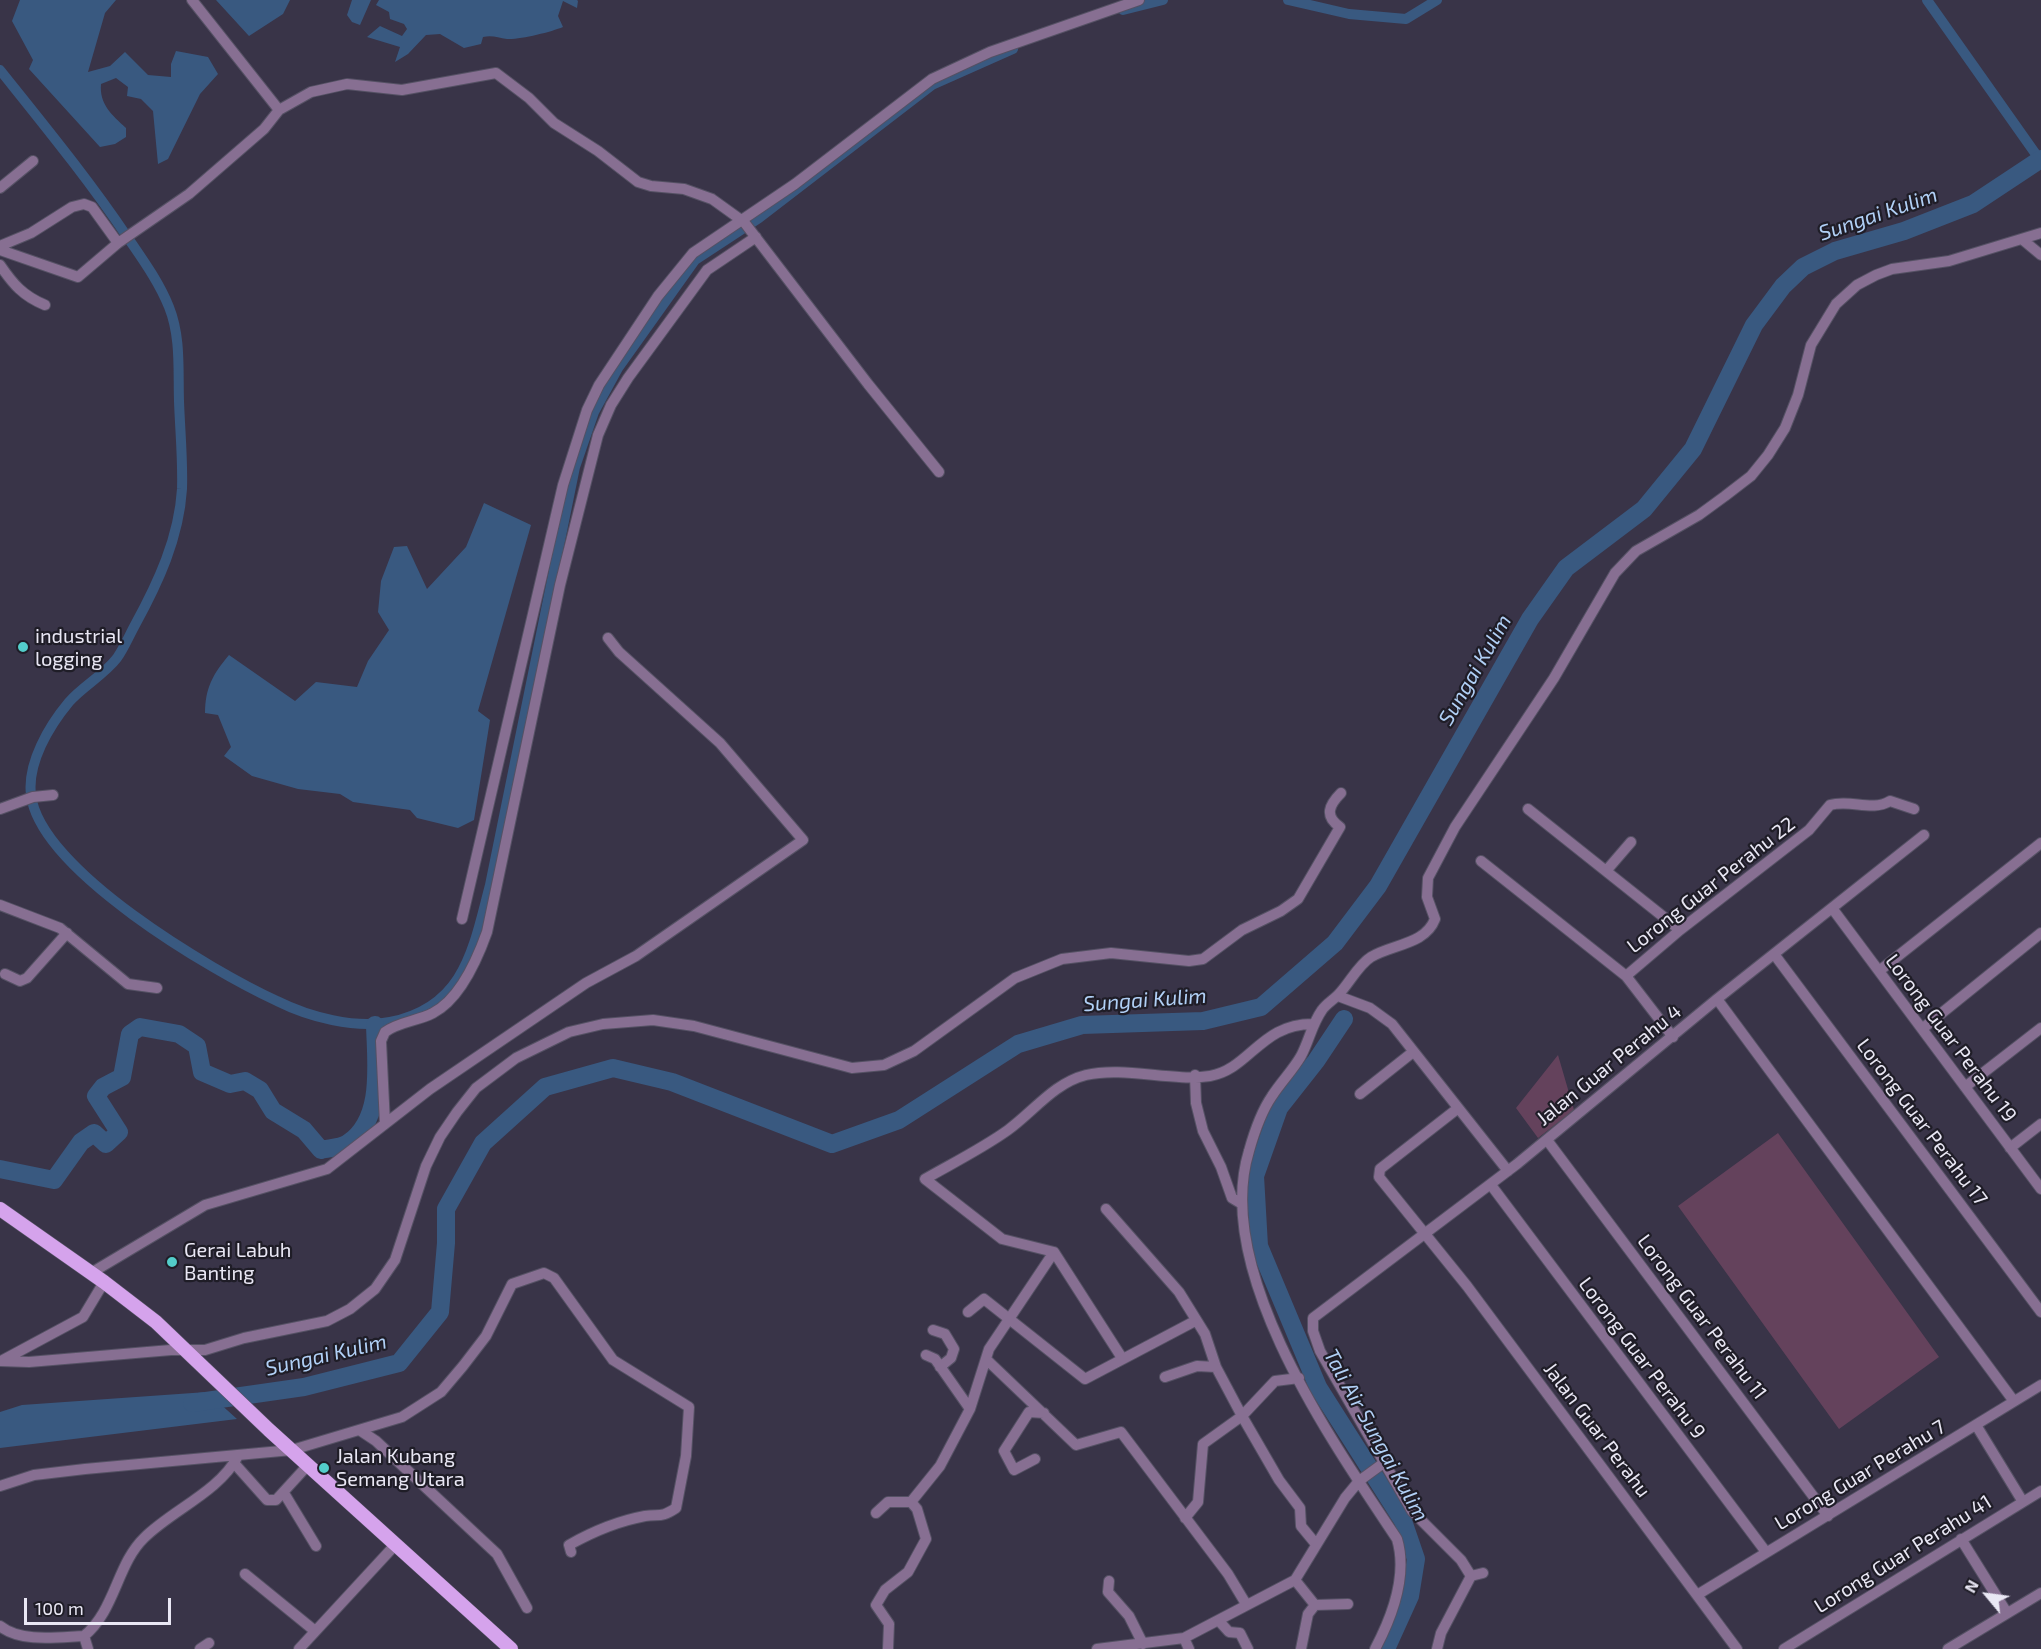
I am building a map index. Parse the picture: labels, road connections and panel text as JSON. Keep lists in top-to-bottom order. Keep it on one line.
{"streets":{"street":["Lorong Guar Perahu 22","Lorong Guar Perahu 19","Jalan Guar Perahu 4","Lorong Guar Perahu 17","Lorong Guar Perahu 11","Lorong Guar Perahu 9","Jalan Guar Perahu","Lorong Guar Perahu 7","Lorong Guar Perahu 41"]},"crossings":[["Lorong Guar Perahu 19","Jalan Guar Perahu 4"],["Jalan Guar Perahu 4","Lorong Guar Perahu 17"],["Jalan Guar Perahu 4","Lorong Guar Perahu 11"],["Jalan Guar Perahu 4","Lorong Guar Perahu 9"],["Jalan Guar Perahu 4","Jalan Guar Perahu"],["Lorong Guar Perahu 11","Lorong Guar Perahu 7"],["Lorong Guar Perahu 9","Lorong Guar Perahu 7"],["Jalan Guar Perahu","Lorong Guar Perahu 7"]],"water":["Sungai Kulim","Tali Air Sungai Kulim"],"places":["industrial logging","Gerai Labuh Banting","Jalan Kubang Semang Utara"],"scale_bar":"100 m","north":"top left"}
